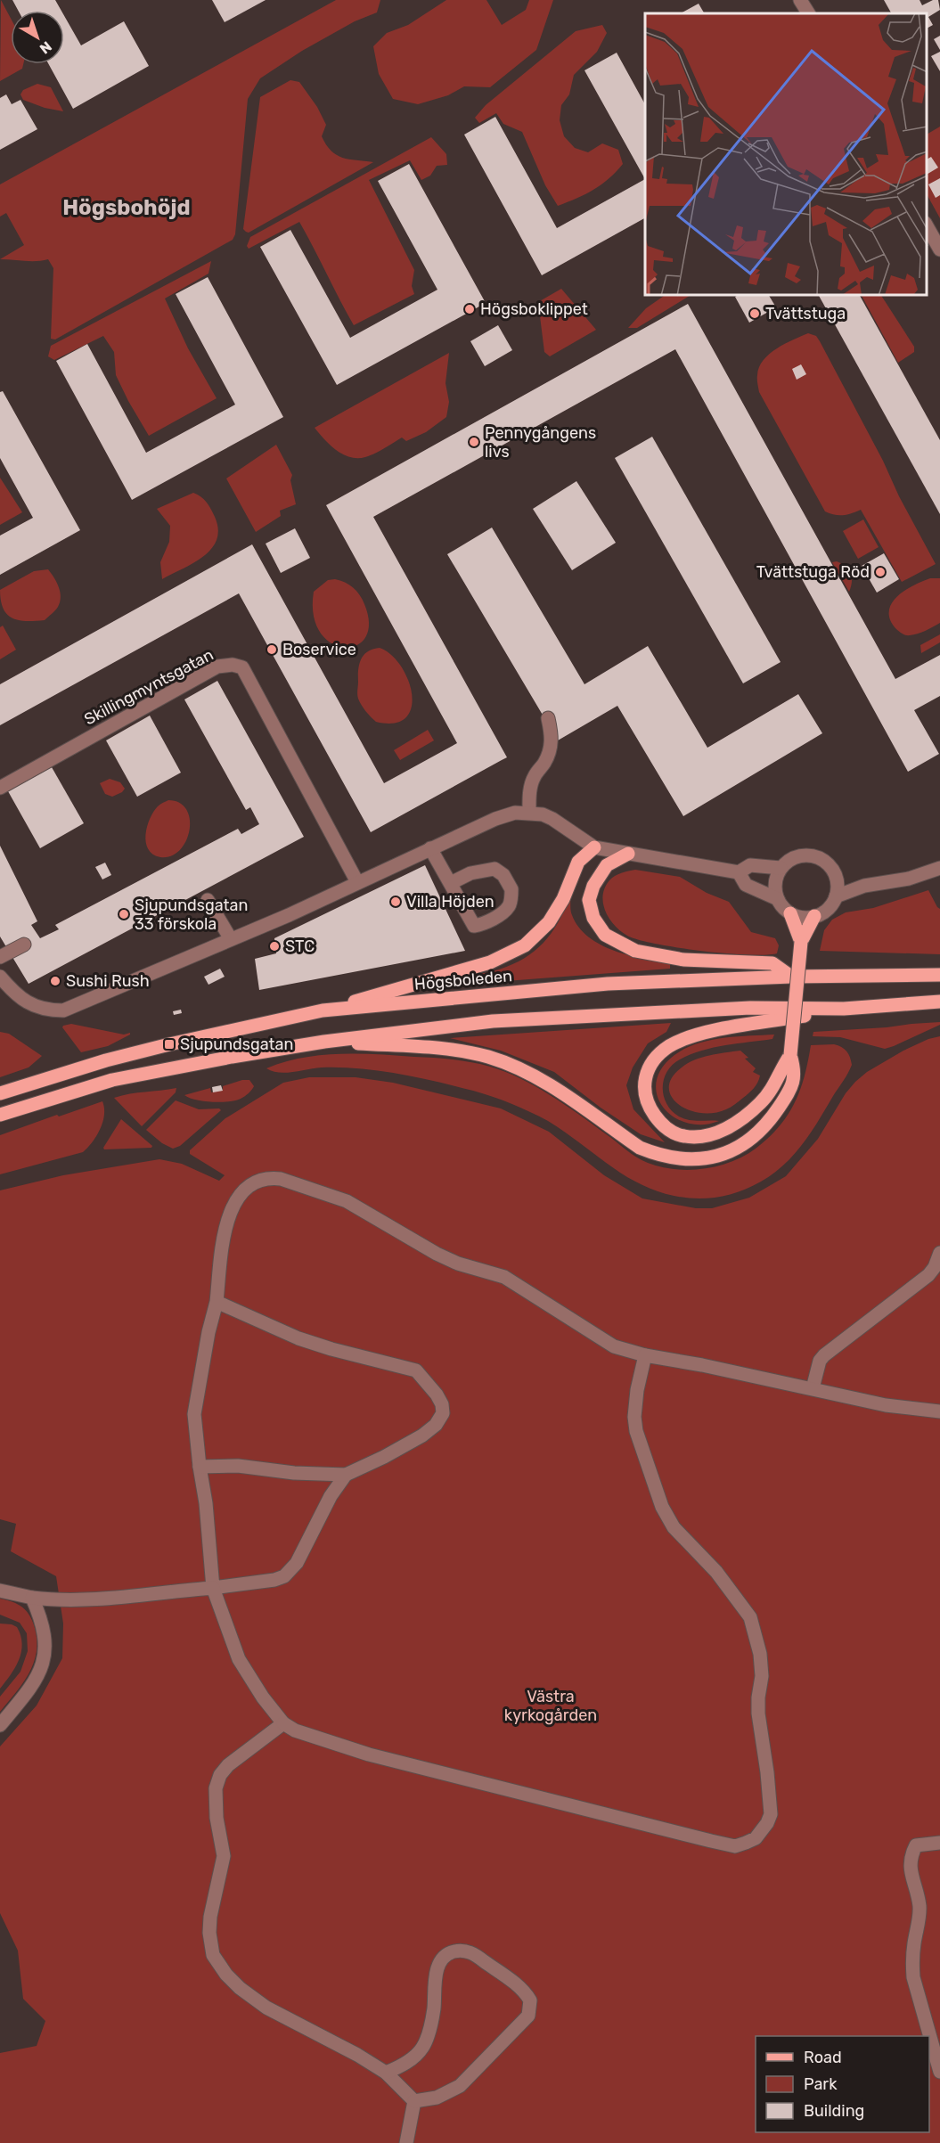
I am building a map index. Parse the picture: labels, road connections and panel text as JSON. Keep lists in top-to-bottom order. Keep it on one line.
{"streets":{"main road":["Högsboleden"],"street":["Skillingmyntsgatan"]},"districts":["Högsbohöjd"],"parks":["Västra kyrkogården"],"places":{"other":["Högsboklippet","Tvättstuga","Pennygångens livs","Tvättstuga Röd","Boservice","Villa Höjden","Sjupundsgatan 33 förskola","STC","Sushi Rush"],"transit":["Sjupundsgatan"]},"legend":["Road","Park","Building"],"north":"bottom right"}
